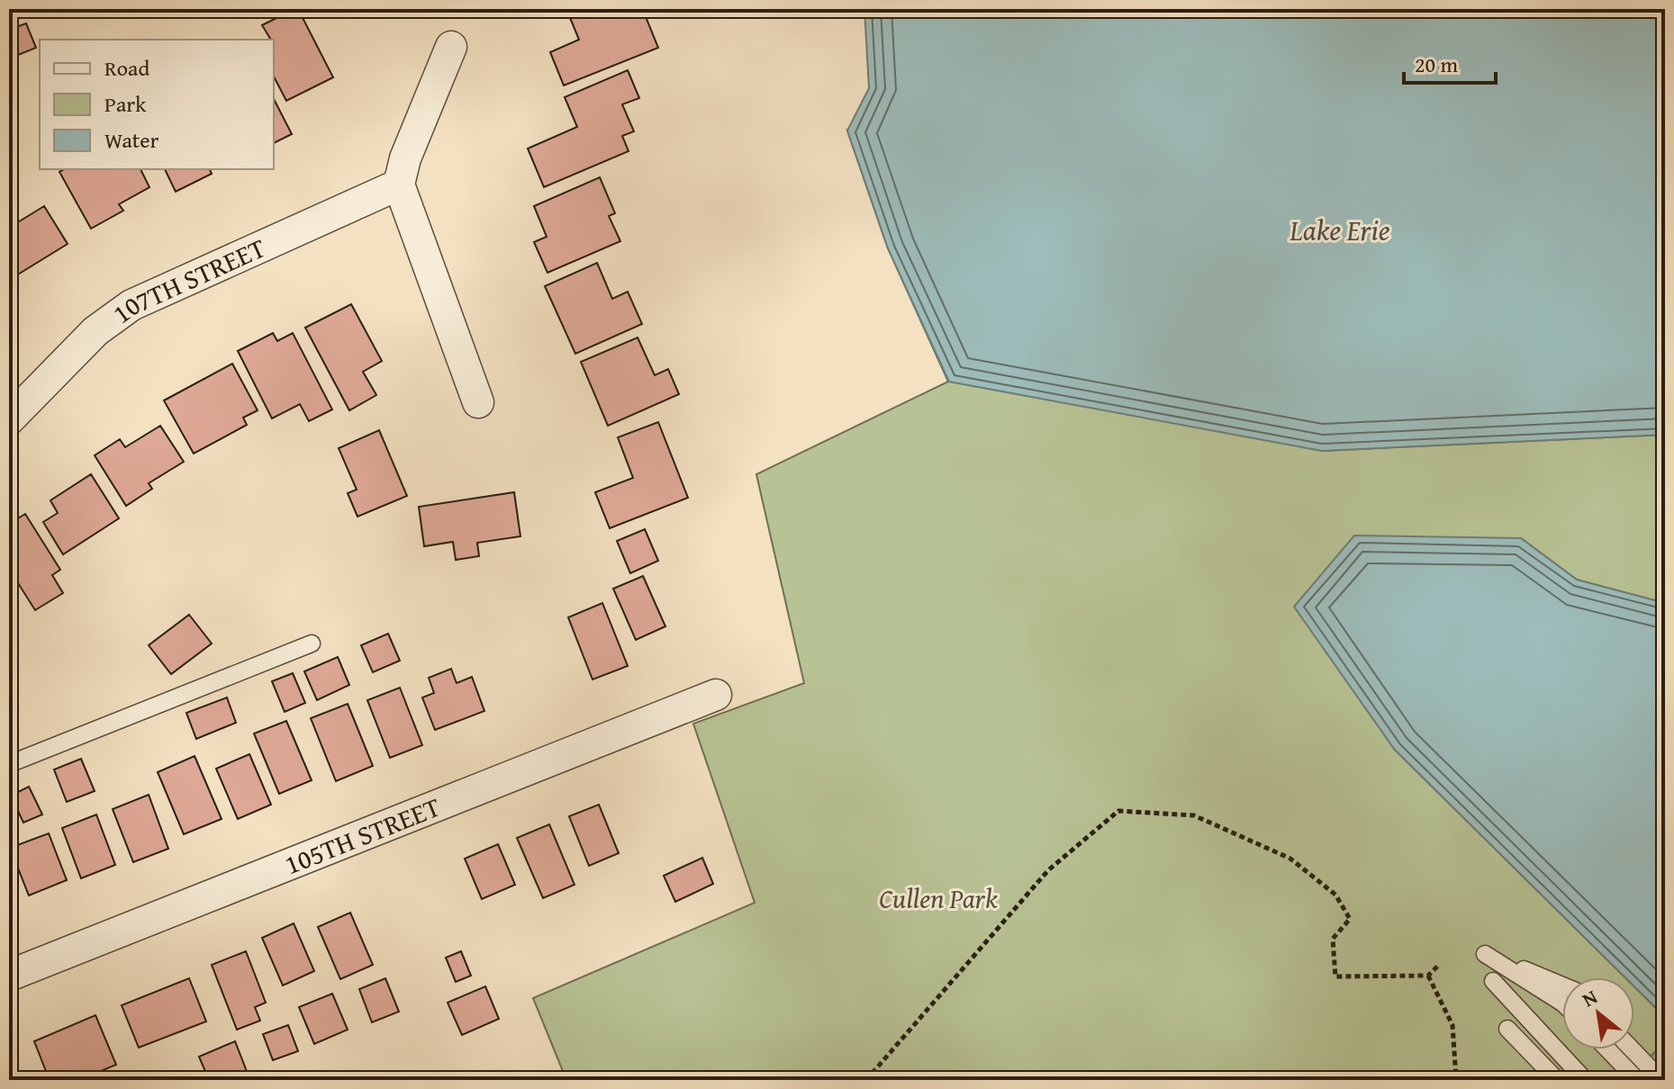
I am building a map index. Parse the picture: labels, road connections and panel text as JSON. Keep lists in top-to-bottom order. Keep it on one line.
{"streets":{"street":["107TH STREET","105TH STREET"]},"water":["Lake Erie"],"parks":["Cullen Park"],"legend":["Road","Park","Water"],"scale_bar":"20 m","north":"top left"}
